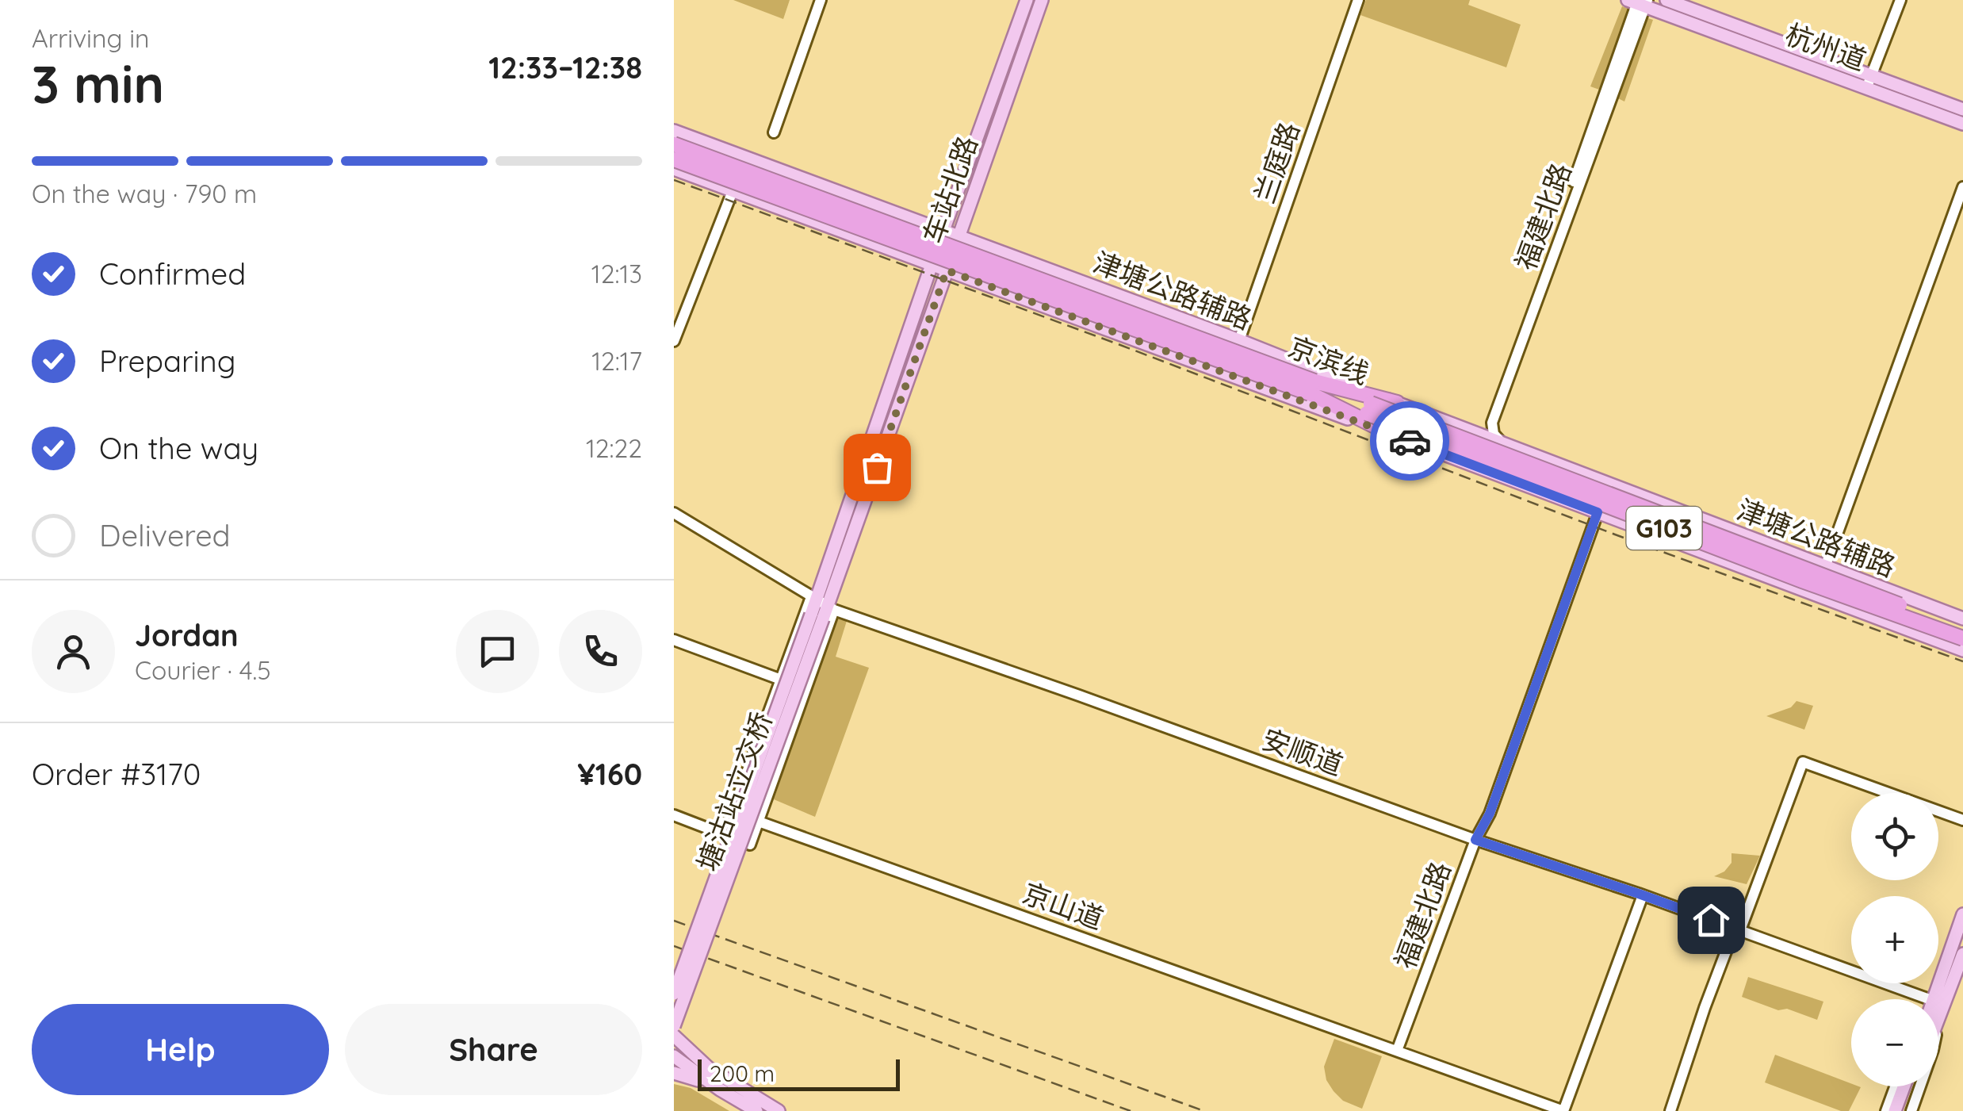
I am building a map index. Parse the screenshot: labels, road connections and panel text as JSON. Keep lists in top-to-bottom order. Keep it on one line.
{"streets":{"highway":["京滨线","G103"],"main road":["杭州道","车站北路","津塘公路辅路","塘沽站立交桥"],"street":["兰庭路","福建北路","安顺道","京山道"]},"crossings":[["杭州道","福建北路"],["兰庭路","津塘公路辅路"],["车站北路","津塘公路辅路"],["车站北路","安顺道"],["车站北路","塘沽站立交桥"],["福建北路","津塘公路辅路"],["福建北路","安顺道"],["福建北路","京山道"],["津塘公路辅路","G103"],["京滨线","G103"],["安顺道","塘沽站立交桥"]],"scale_bar":"200 m","page":{"heading":["3 min","Arriving in","12:33–12:38"],"panel":["Jordan","Courier · 4.5","Order #3170","¥160"],"bar":"On the way · 790 m","list":[["Confirmed","12:13"],["Preparing","12:17"],["On the way","12:22"],"Delivered"],"map_buttons":["+","−"],"buttons":["Help","Share"],"scale":"200 m"}}
